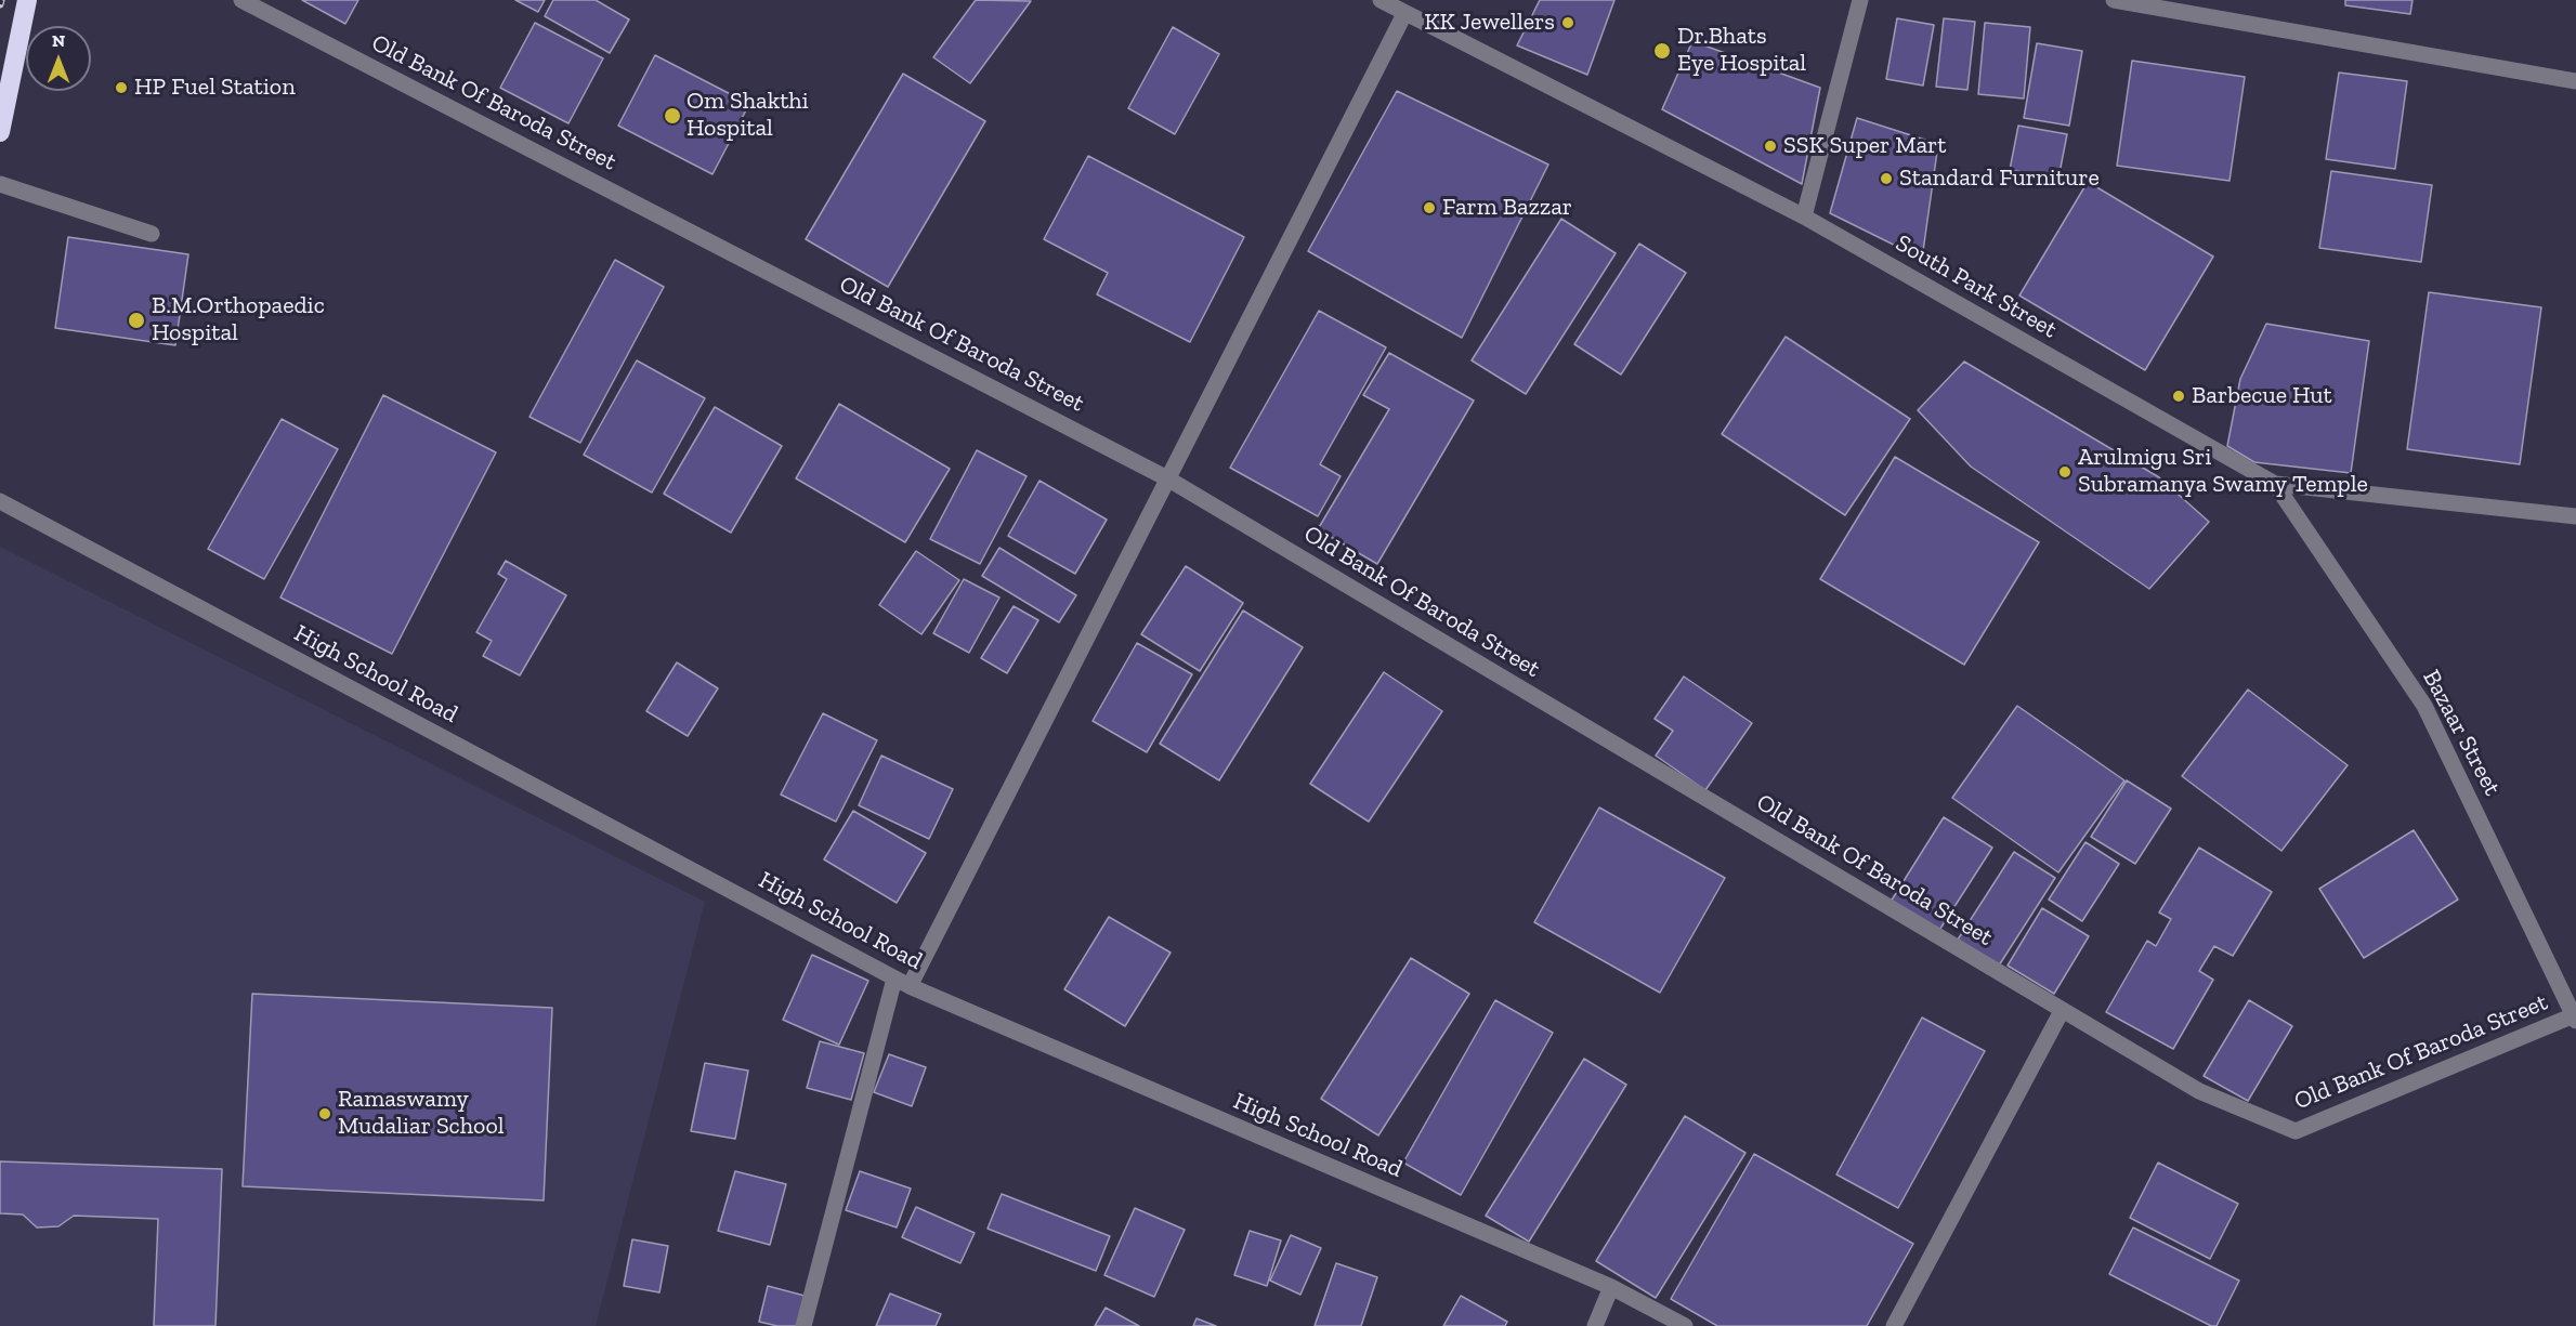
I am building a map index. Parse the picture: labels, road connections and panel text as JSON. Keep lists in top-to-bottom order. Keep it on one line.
{"streets":{"street":["Old Bank Of Baroda Street","South Park Street","High School Road","Bazaar Street"]},"crossings":[["Old Bank Of Baroda Street","Bazaar Street"],["South Park Street","Bazaar Street"]],"places":["KK Jewellers","Dr.Bhats Eye Hospital","HP Fuel Station","Om Shakthi Hospital","SSK Super Mart","Standard Furniture","Farm Bazzar","B.M.Orthopaedic Hospital","Barbecue Hut","Arulmigu Sri Subramanya Swamy Temple","Ramaswamy Mudaliar School"],"north":"top"}
